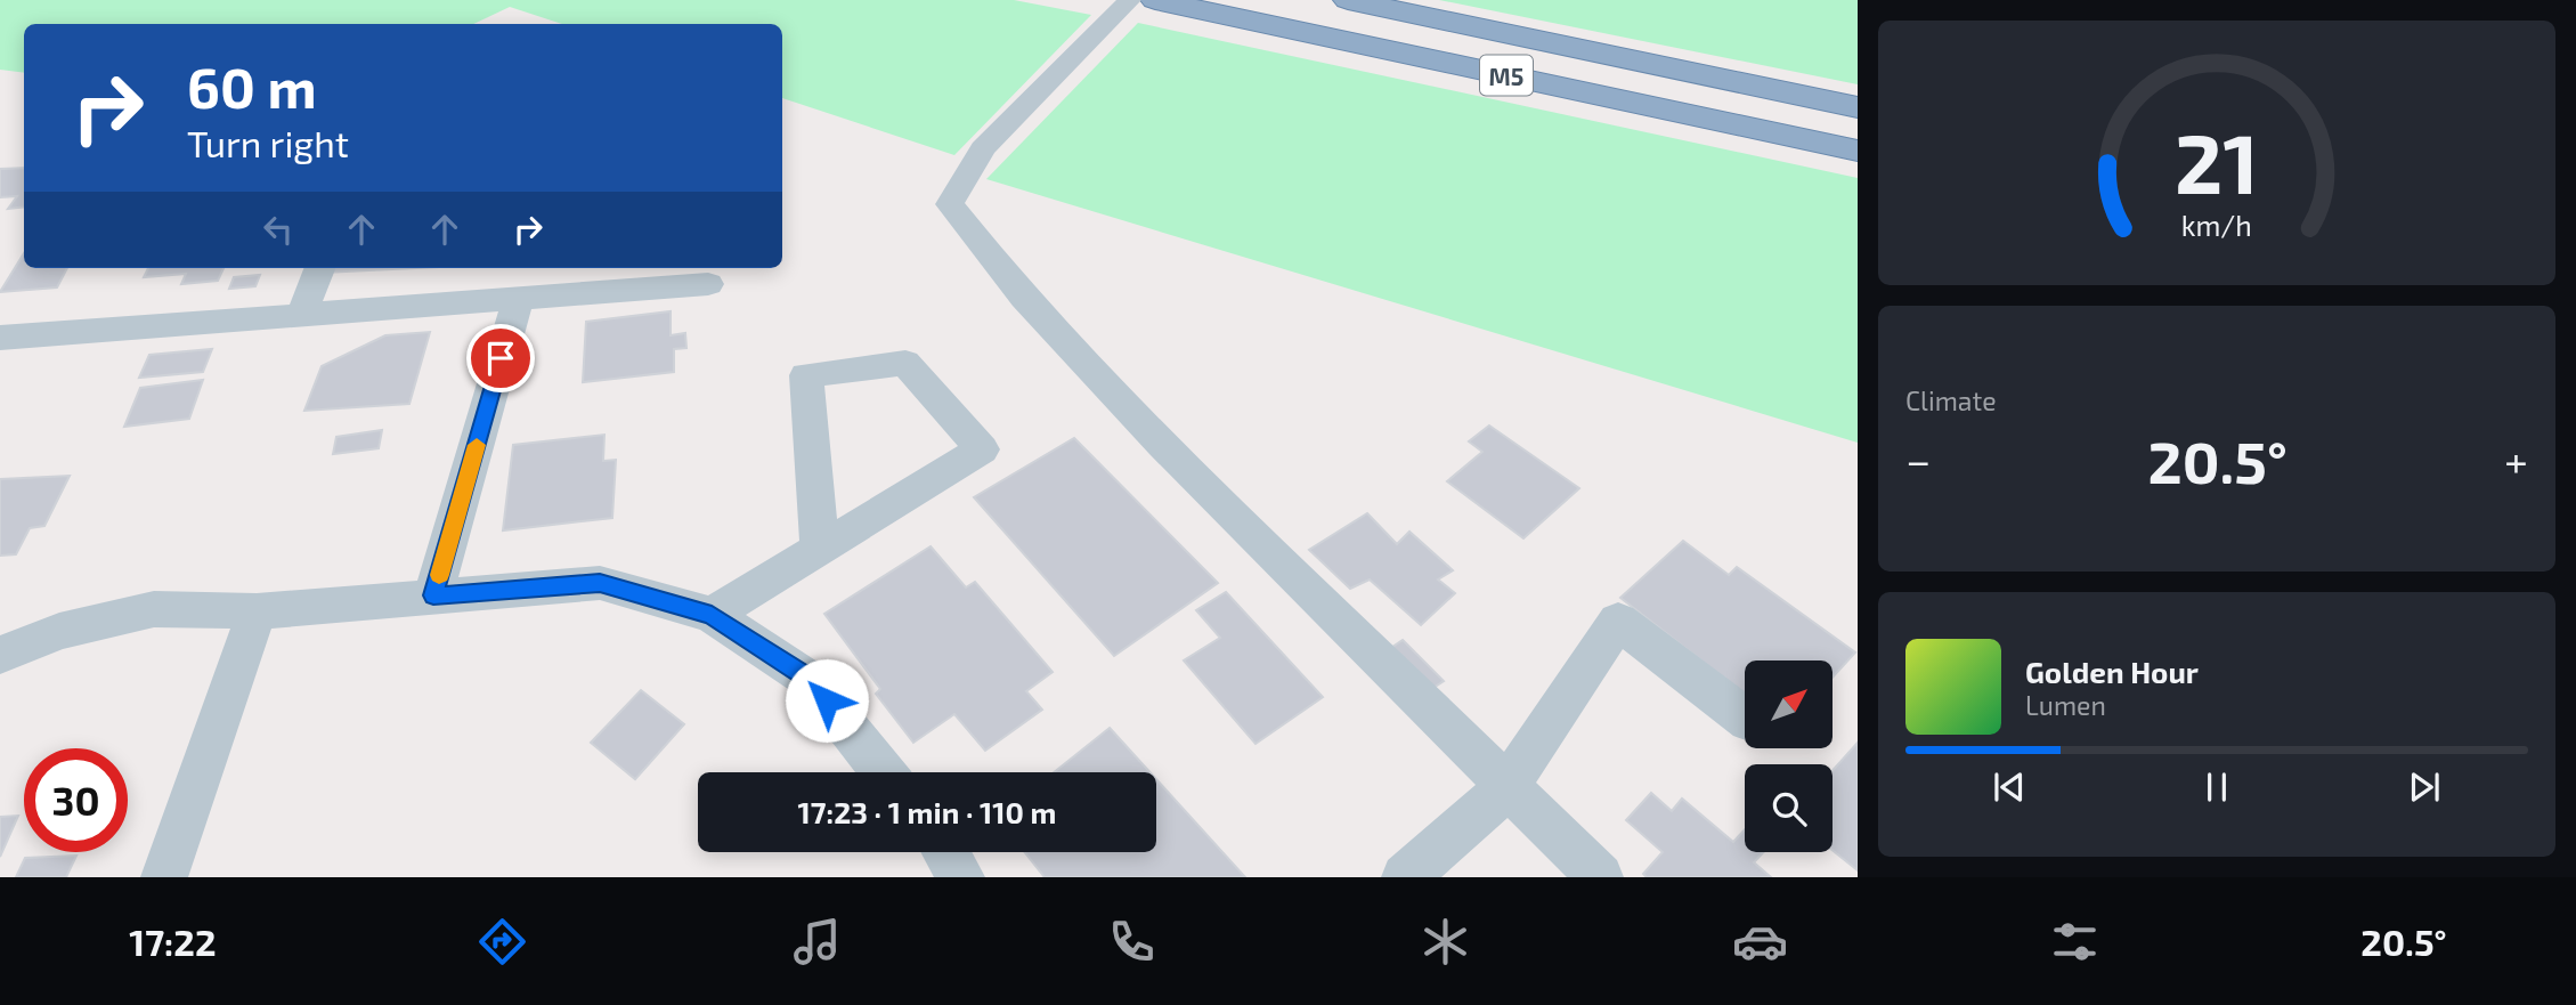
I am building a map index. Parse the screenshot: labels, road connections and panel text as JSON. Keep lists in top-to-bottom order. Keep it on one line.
{"streets":{"highway":["M5"]},"north":"top right","page":{"turn":["60 m","Turn right"],"tile":"Climate","heat":["−","20.5°","+"],"song":["Golden Hour","Lumen"],"limit":"30","trip":"17:23 · 1 min · 110 m","tabs":["17:22","20.5°"],"gauge":["21","km/h"]}}
